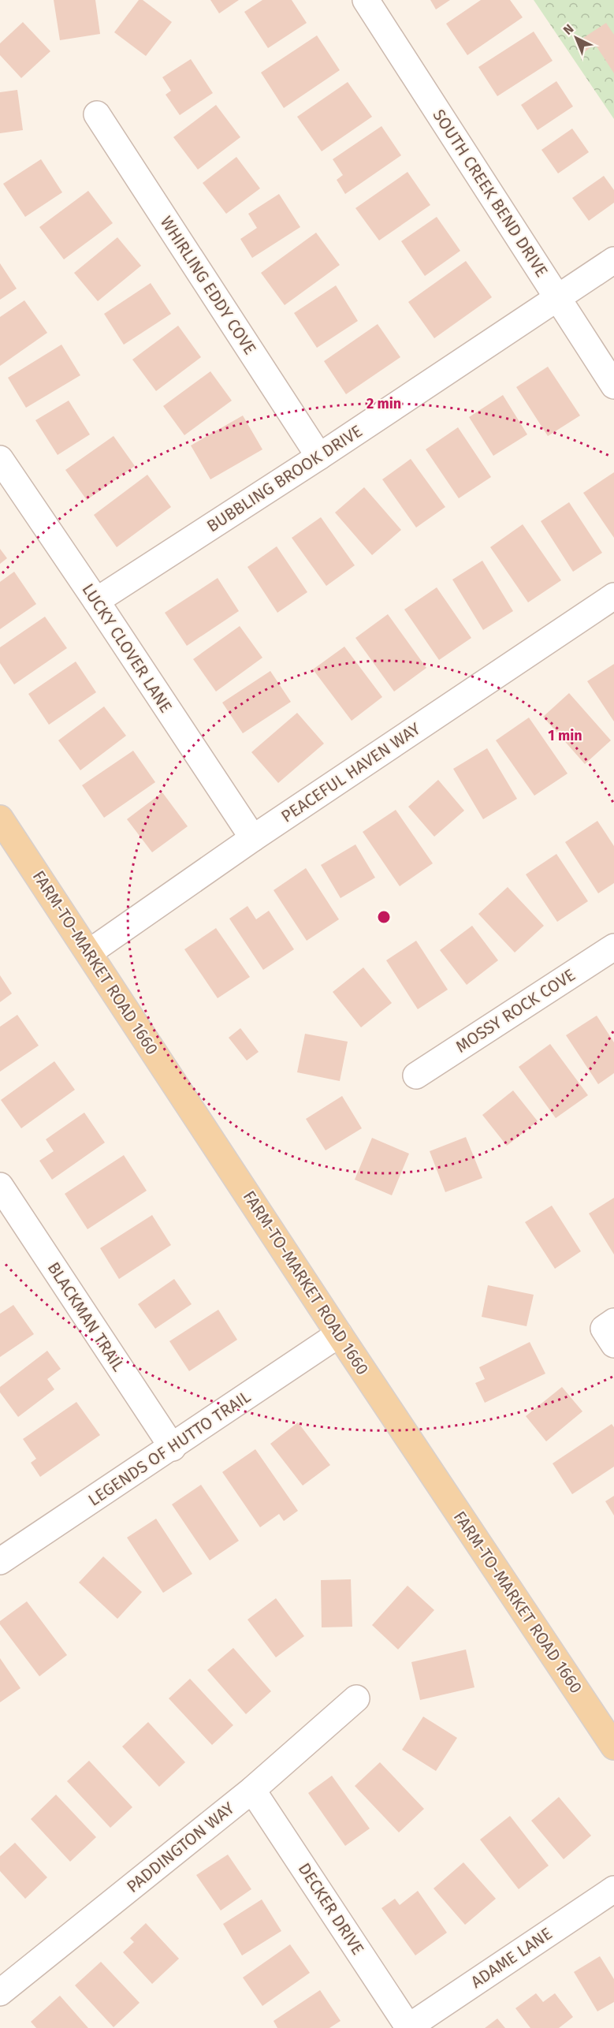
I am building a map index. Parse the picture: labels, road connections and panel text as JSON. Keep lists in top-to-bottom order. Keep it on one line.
{"streets":{"main road":["FARM-TO-MARKET ROAD 1660"],"street":["SOUTH CREEK BEND DRIVE","WHIRLING EDDY COVE","BUBBLING BROOK DRIVE","LUCKY CLOVER LANE","PEACEFUL HAVEN WAY","MOSSY ROCK COVE","BLACKMAN TRAIL","LEGENDS OF HUTTO TRAIL","PADDINGTON WAY","DECKER DRIVE","ADAME LANE"]},"crossings":[["SOUTH CREEK BEND DRIVE","BUBBLING BROOK DRIVE"],["WHIRLING EDDY COVE","BUBBLING BROOK DRIVE"],["BUBBLING BROOK DRIVE","LUCKY CLOVER LANE"],["LUCKY CLOVER LANE","PEACEFUL HAVEN WAY"],["PEACEFUL HAVEN WAY","FARM-TO-MARKET ROAD 1660"],["FARM-TO-MARKET ROAD 1660","LEGENDS OF HUTTO TRAIL"],["BLACKMAN TRAIL","LEGENDS OF HUTTO TRAIL"],["PADDINGTON WAY","DECKER DRIVE"],["DECKER DRIVE","ADAME LANE"]],"north":"top left","rings":["2 min","1 min"]}
